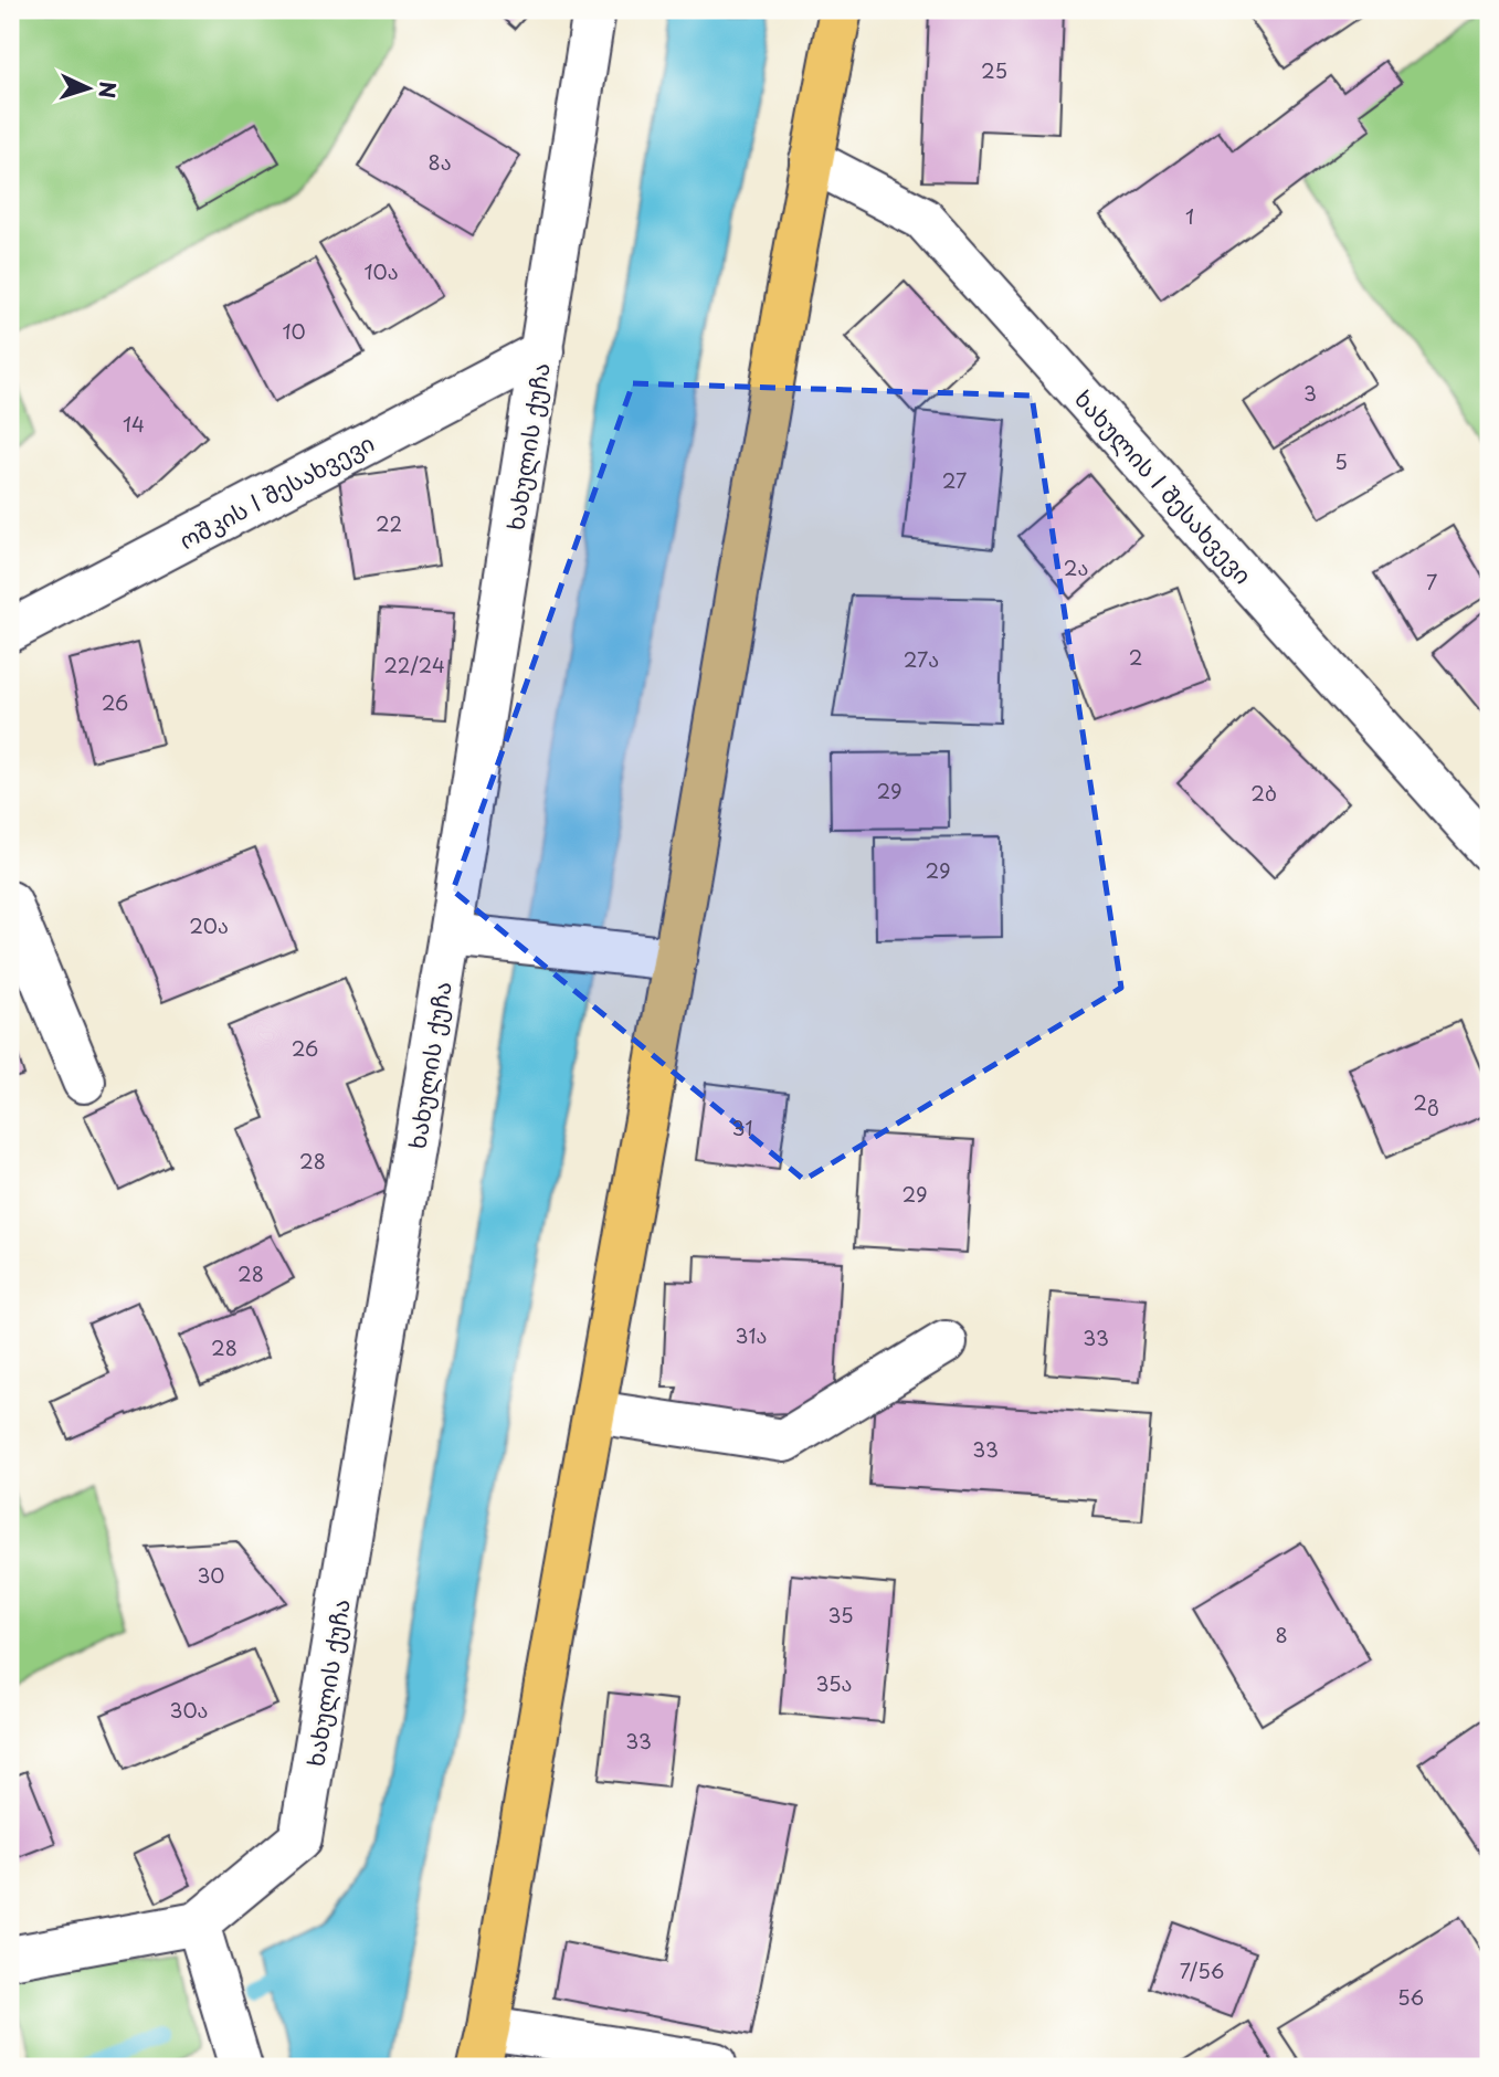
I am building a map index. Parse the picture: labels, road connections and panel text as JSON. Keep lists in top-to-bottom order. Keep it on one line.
{"streets":{"street":["ხახულის ქუჩა","ხახულის I შესახვევი","ოშკის I შესახვევი"]},"crossings":[["ხახულის ქუჩა","ოშკის I შესახვევი"]],"house_numbers":["25","8ა","1","10ა","10","3","14","5","27","22","2ა","7","2","27ა","22/24","26","29","2ბ","29","20ა","26","2გ","31","28","29","28","31ა","33","28","33","30","35","8","35ა","30ა","33","7/56","56"],"north":"right"}
